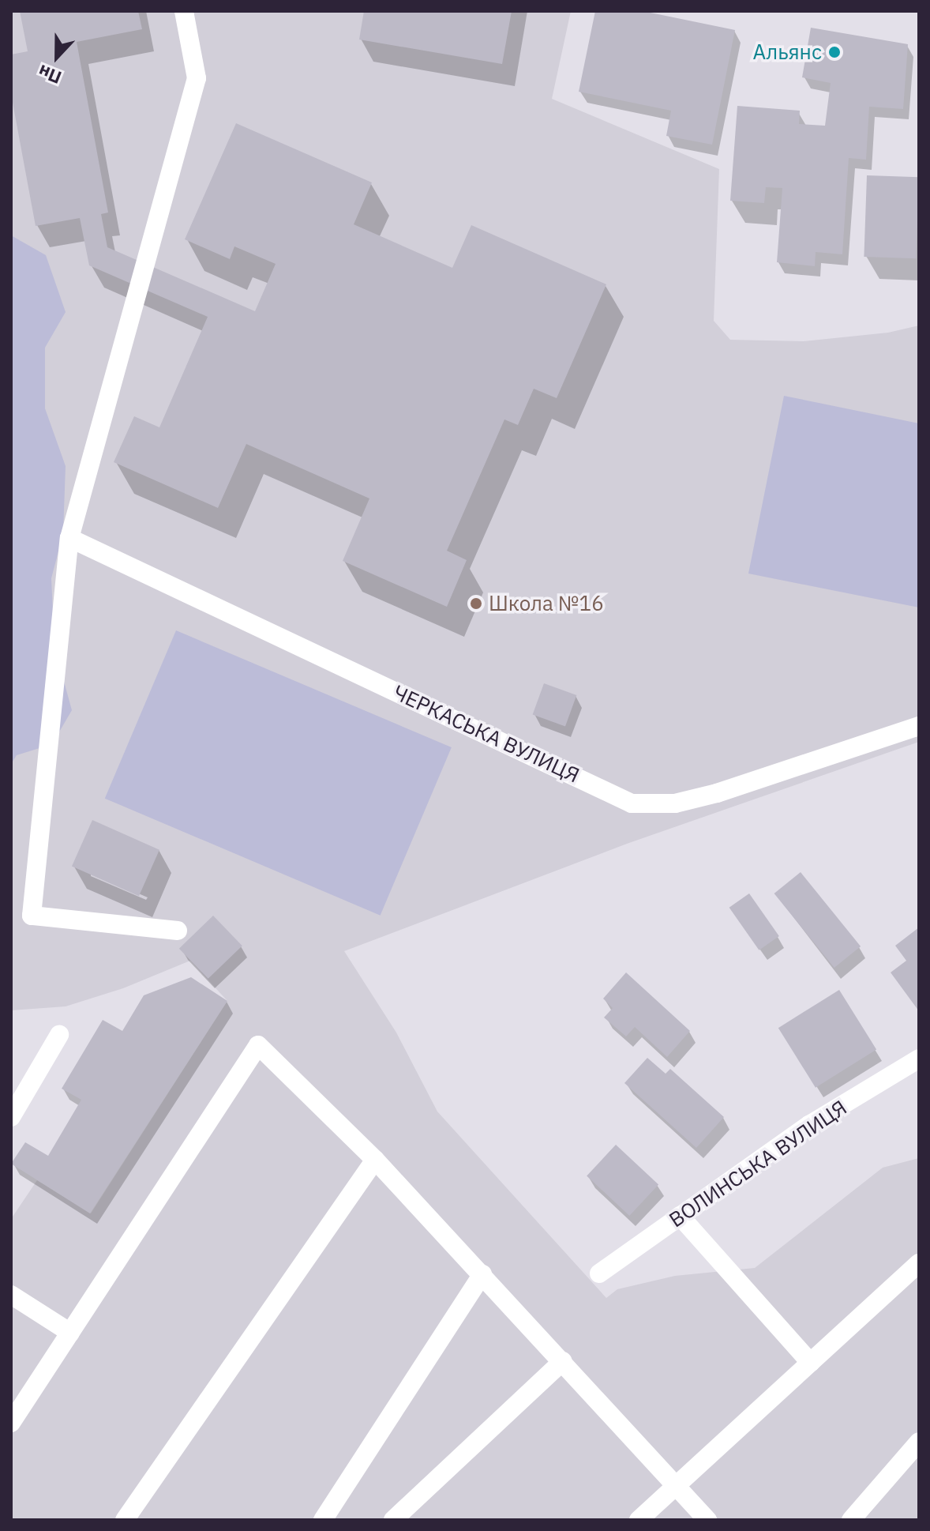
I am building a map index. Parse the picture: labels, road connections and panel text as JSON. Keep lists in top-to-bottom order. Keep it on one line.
{"streets":{"street":["ЧЕРКАСЬКА ВУЛИЦЯ","ВОЛИНСЬКА ВУЛИЦЯ"]},"places":["Альянс","Школа №16"],"north":"bottom"}
